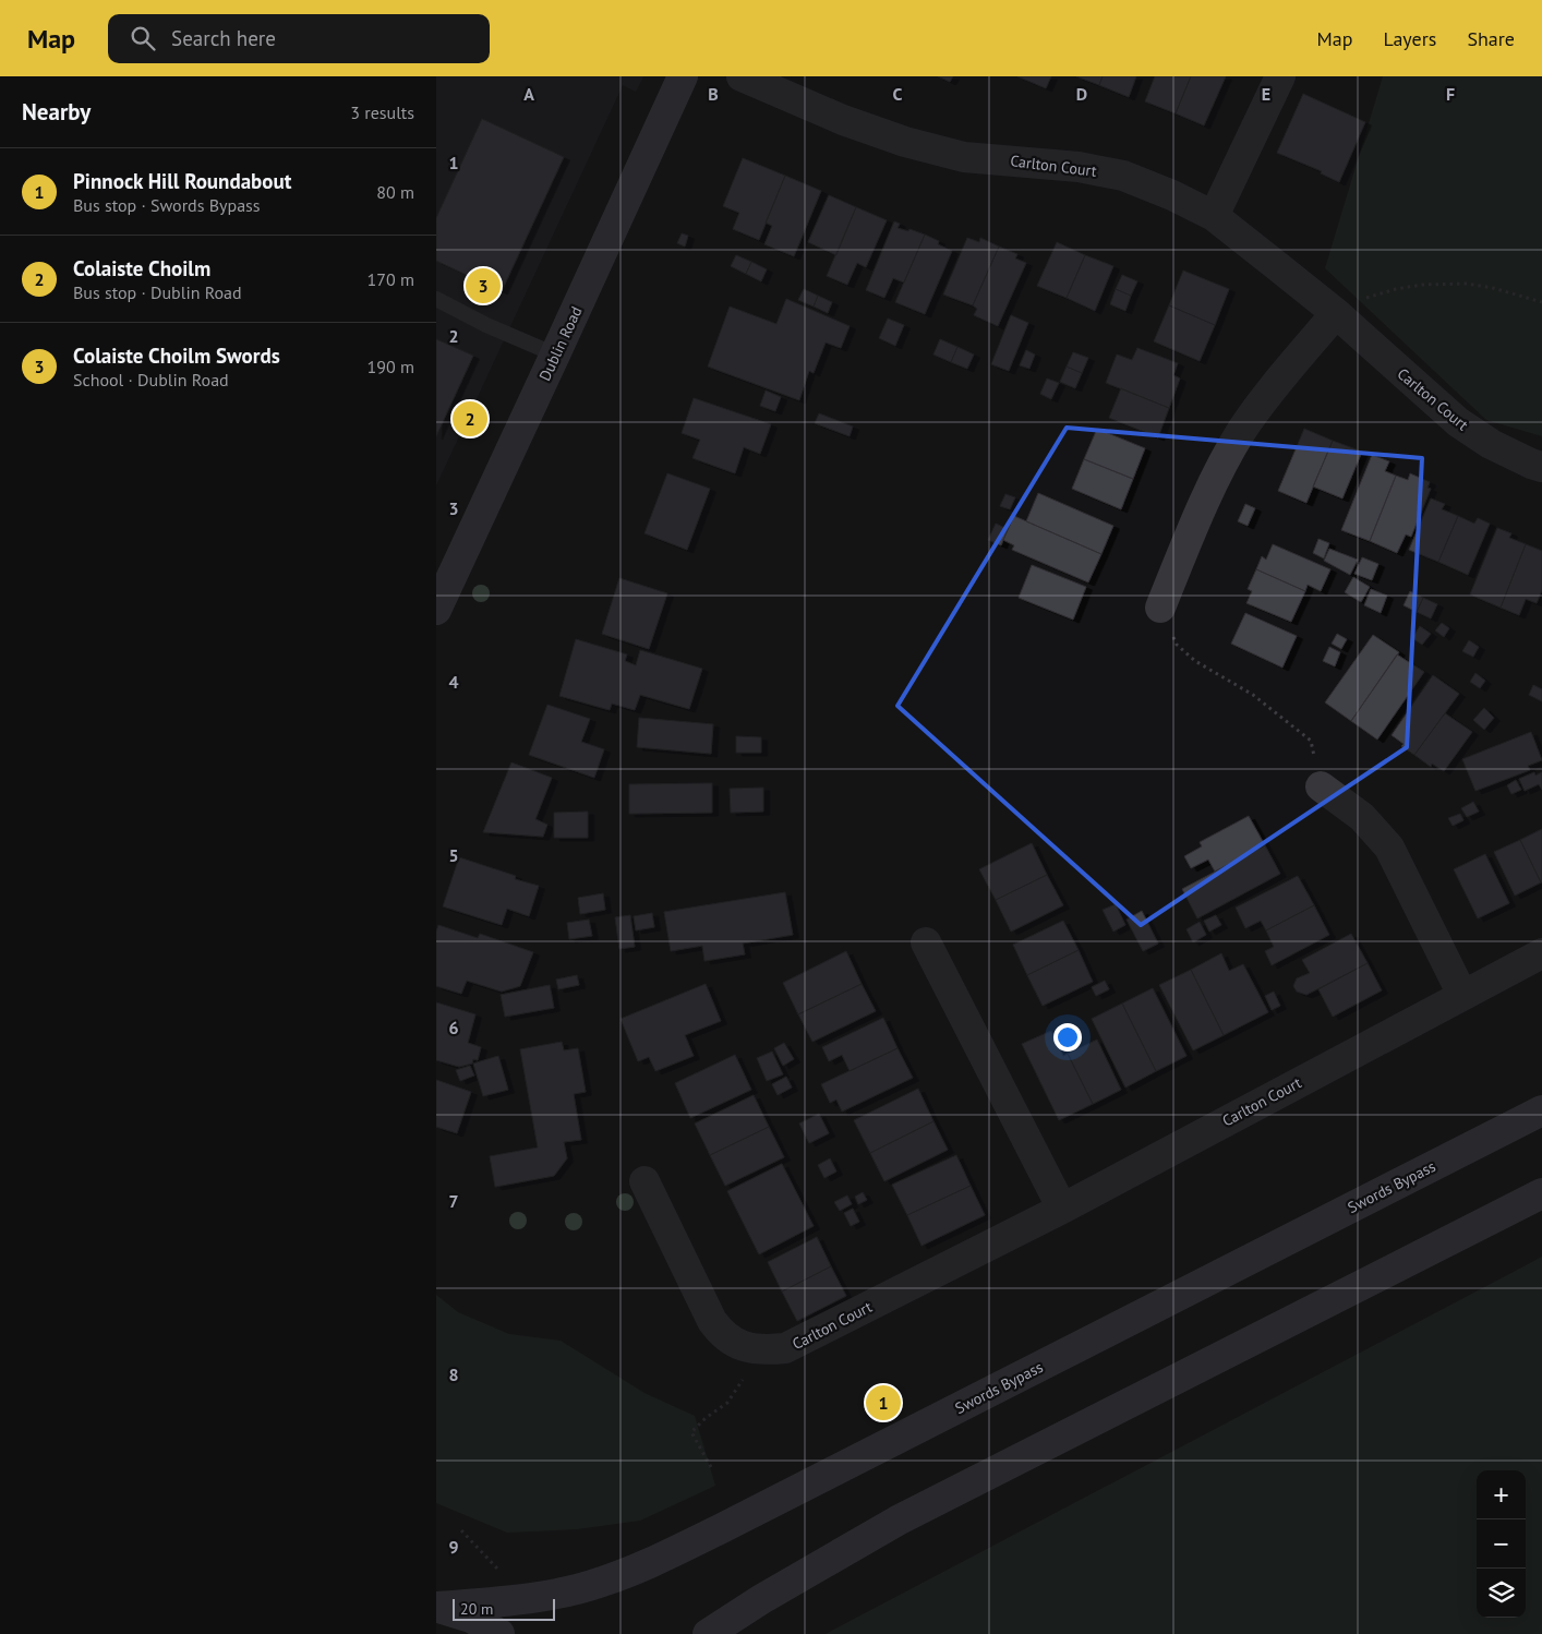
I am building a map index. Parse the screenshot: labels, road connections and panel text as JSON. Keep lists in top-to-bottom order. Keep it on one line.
{"streets":{"main road":["Dublin Road","Swords Bypass"],"street":["Carlton Court"]},"scale_bar":"20 m","page":{"header":"Map","search":"Search here","nav":["Map","Layers","Share"],"heading":["Nearby","3 results"],"list":[{"mark":"1","name":"Pinnock Hill Roundabout","note":"Bus stop · Swords Bypass","value":"80 m"},{"mark":"2","name":"Colaiste Choilm","note":"Bus stop · Dublin Road","value":"170 m"},{"mark":"3","name":"Colaiste Choilm Swords","note":"School · Dublin Road","value":"190 m"}],"pins":["3","2","1"],"map_buttons":["+","−"],"scale":"20 m"},"grid":{"columns":["A","B","C","D","E","F"],"rows":["1","2","3","4","5","6","7","8","9"]}}
